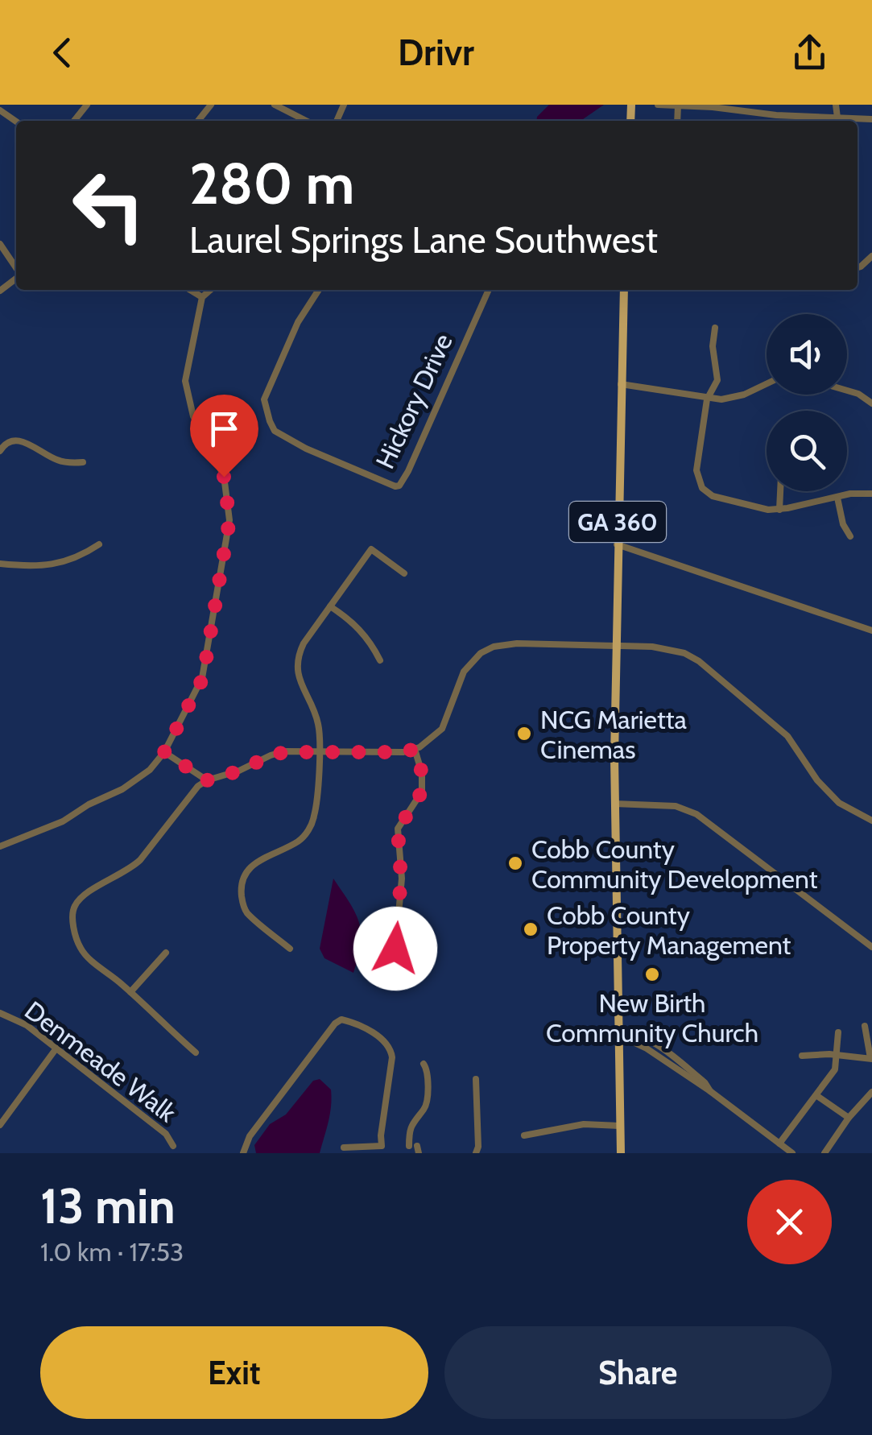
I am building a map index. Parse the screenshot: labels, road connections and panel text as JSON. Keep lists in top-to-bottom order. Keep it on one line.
{"streets":{"main road":["GA 360"],"street":["Hickory Drive","Denmeade Walk"]},"places":["NCG Marietta Cinemas","Cobb County Community Development","Cobb County Property Management","New Birth Community Church"],"page":{"header":"Drivr","turn":["280 m","Laurel Springs Lane Southwest"],"heading":["13 min","1.0 km · 17:53"],"buttons":["Exit","Share"]}}
